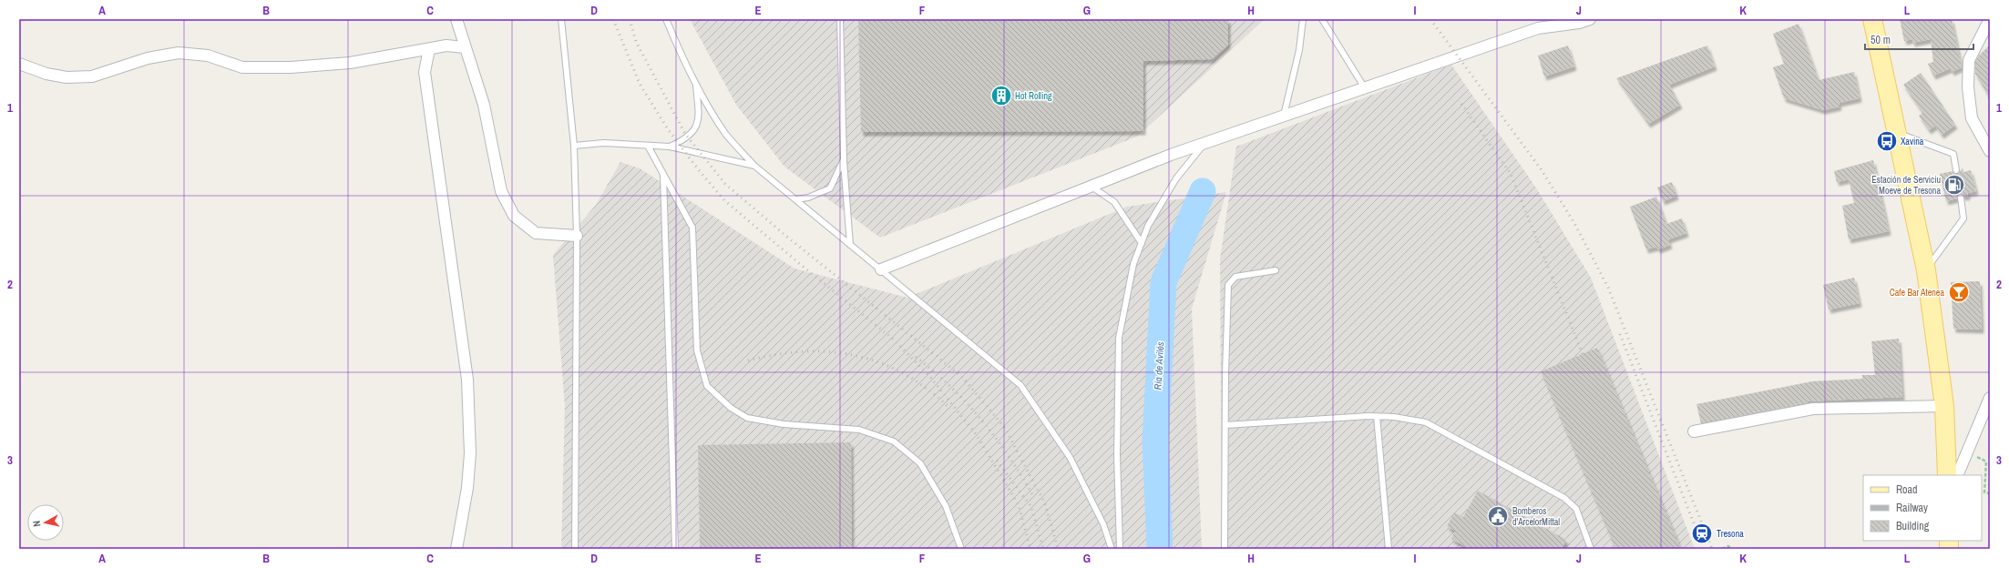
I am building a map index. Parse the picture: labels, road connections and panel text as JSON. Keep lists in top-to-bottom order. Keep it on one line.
{"water":["Ría de Avilés"],"places":{"building":["Hot Rolling"],"bus stop":["Xavina"],"fuel station":["Estación de Serviciu Moeve de Tresona"],"bar":["Cafe Bar Atenea"],"public building":["Bomberos d'ArcelorMittal"],"station":["Tresona"]},"legend":["Road","Railway","Building"],"scale_bar":"50 m","north":"left","grid":{"columns":["A","B","C","D","E","F","G","H","I","J","K","L"],"rows":["1","2","3"]}}
